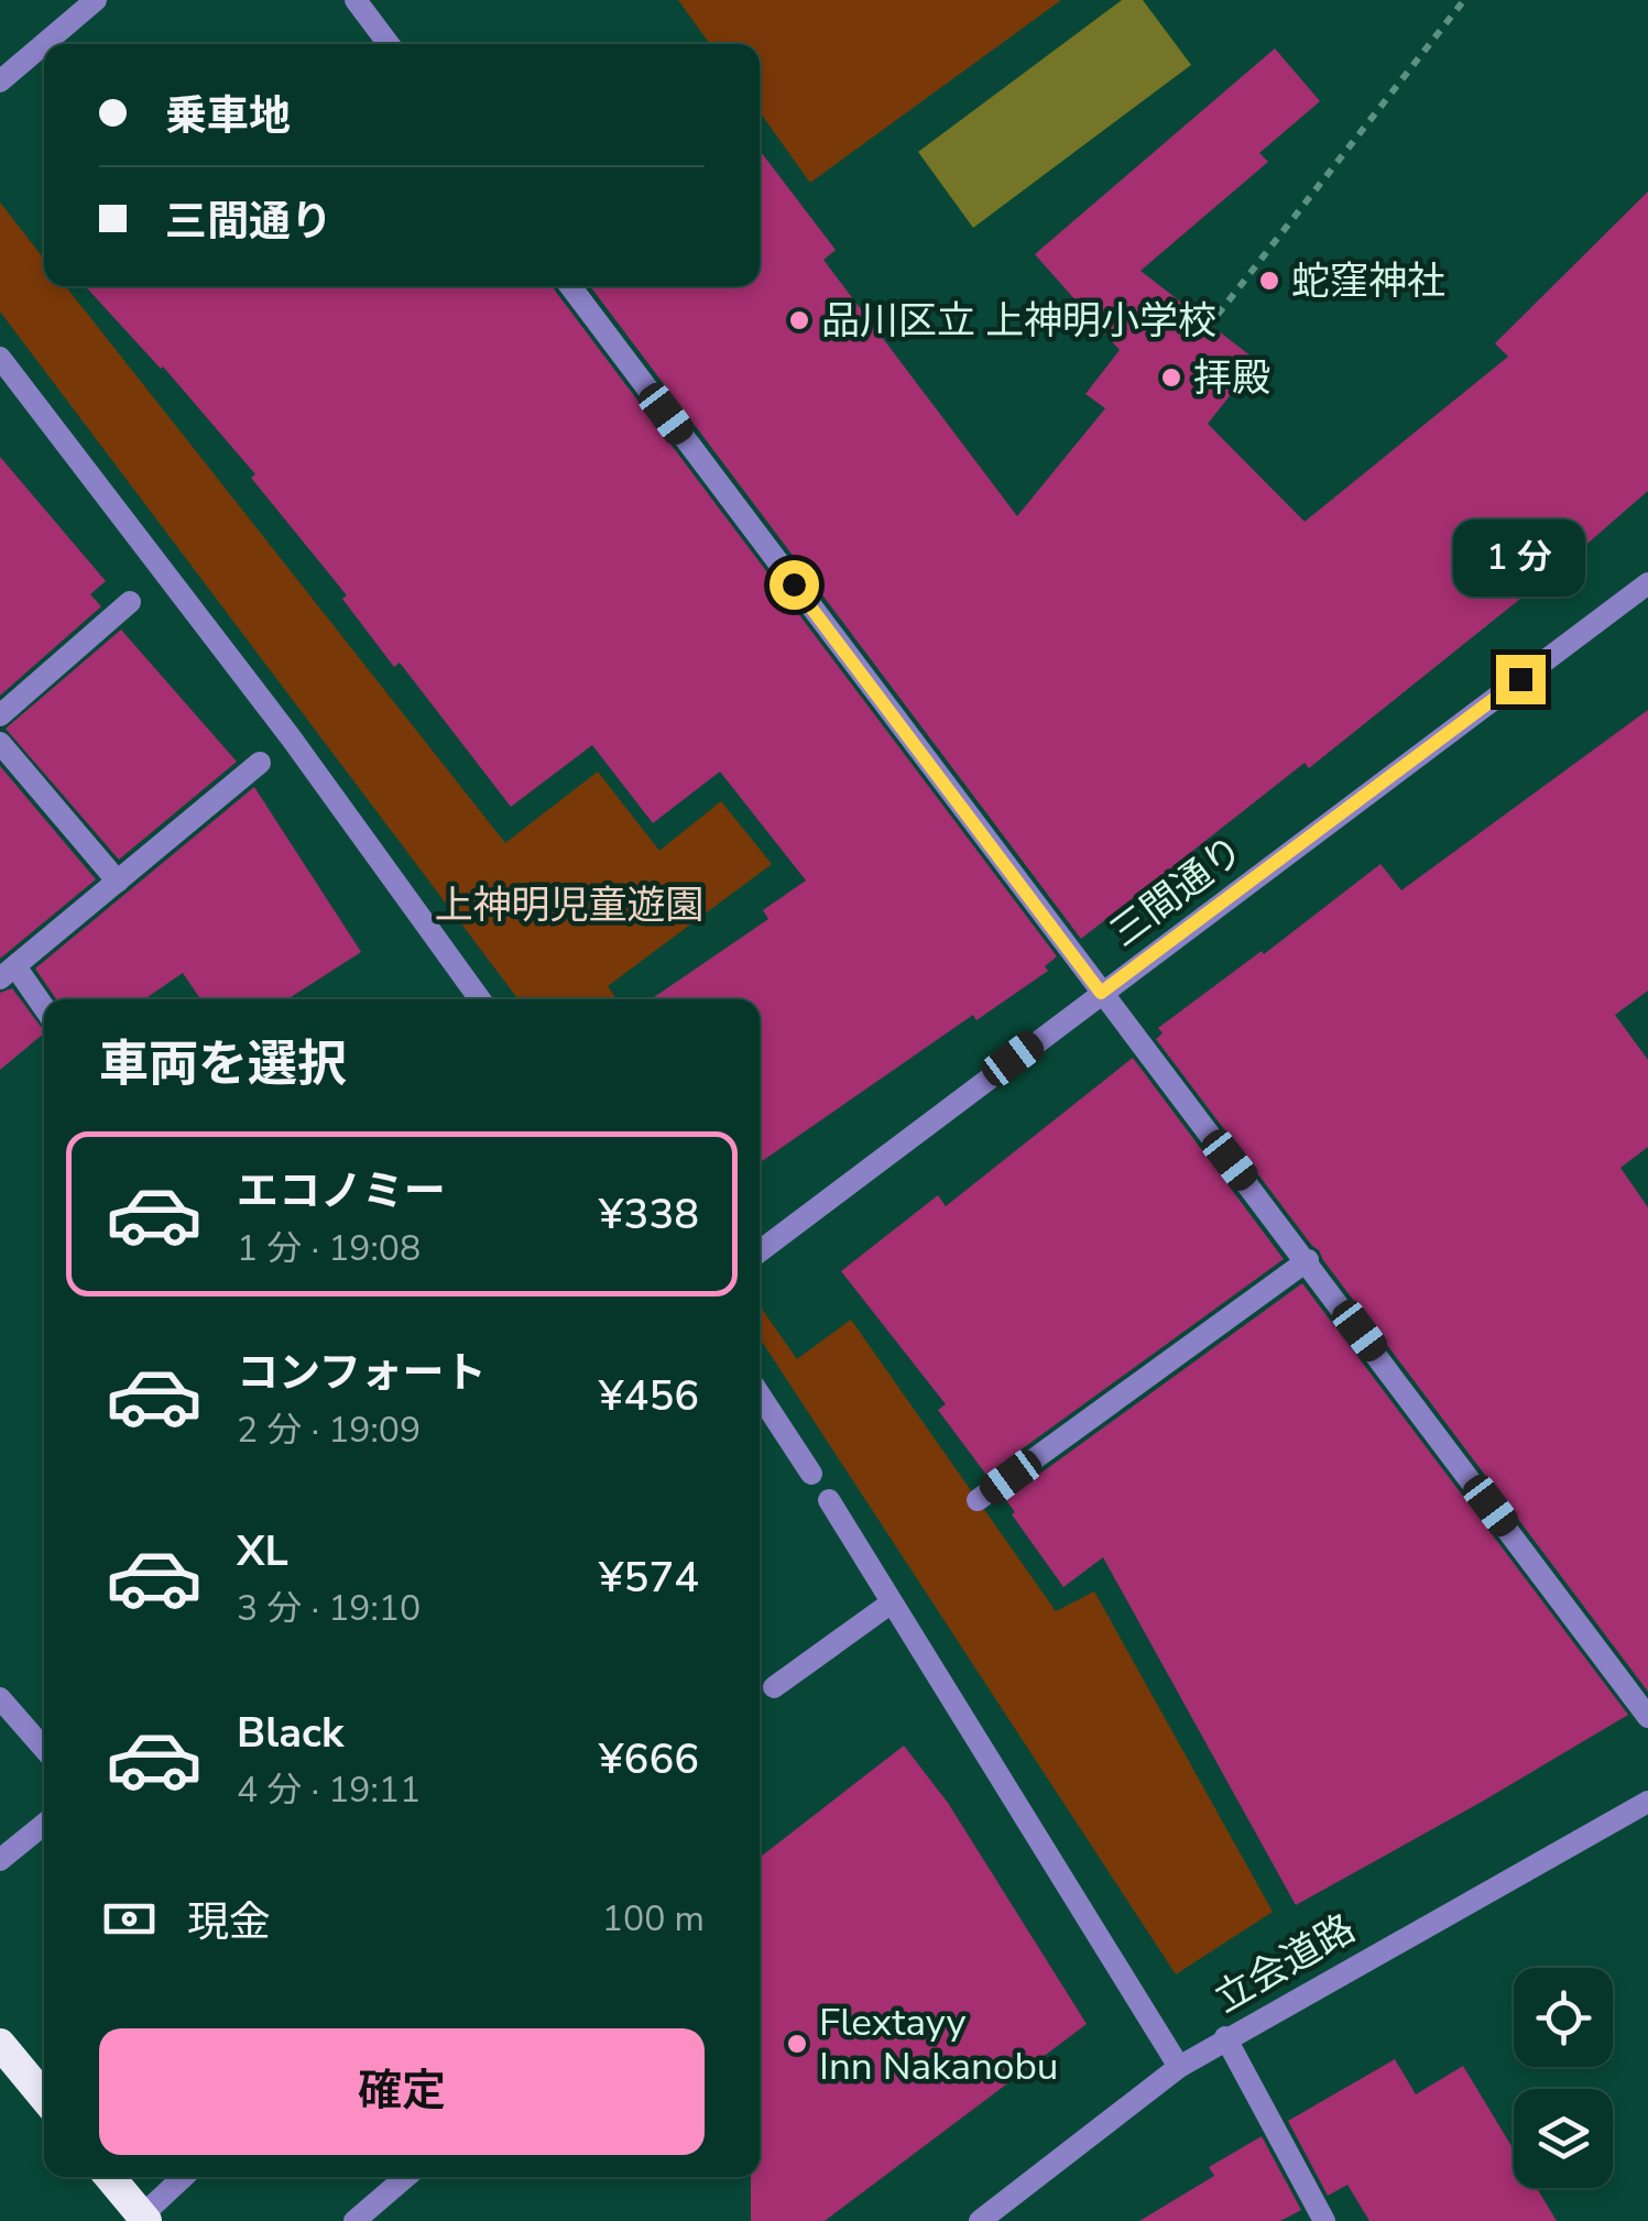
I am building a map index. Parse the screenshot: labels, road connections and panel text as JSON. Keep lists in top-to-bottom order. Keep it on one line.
{"streets":{"street":["三間通り","立会道路"]},"parks":["上神明児童遊園"],"places":["蛇窪神社","品川区立 上神明小学校","拝殿","Flextayy Inn Nakanobu"],"page":{"banner":["乗車地","三間通り"],"bubble":"1 分","heading":"車両を選択","list":[{"name":"エコノミー","note":"1 分 · 19:08","value":"¥338"},{"name":"コンフォート","note":"2 分 · 19:09","value":"¥456"},{"name":"XL","note":"3 分 · 19:10","value":"¥574"},{"name":"Black","note":"4 分 · 19:11","value":"¥666"}],"pay":["現金","100 m"],"buttons":"確定"}}
